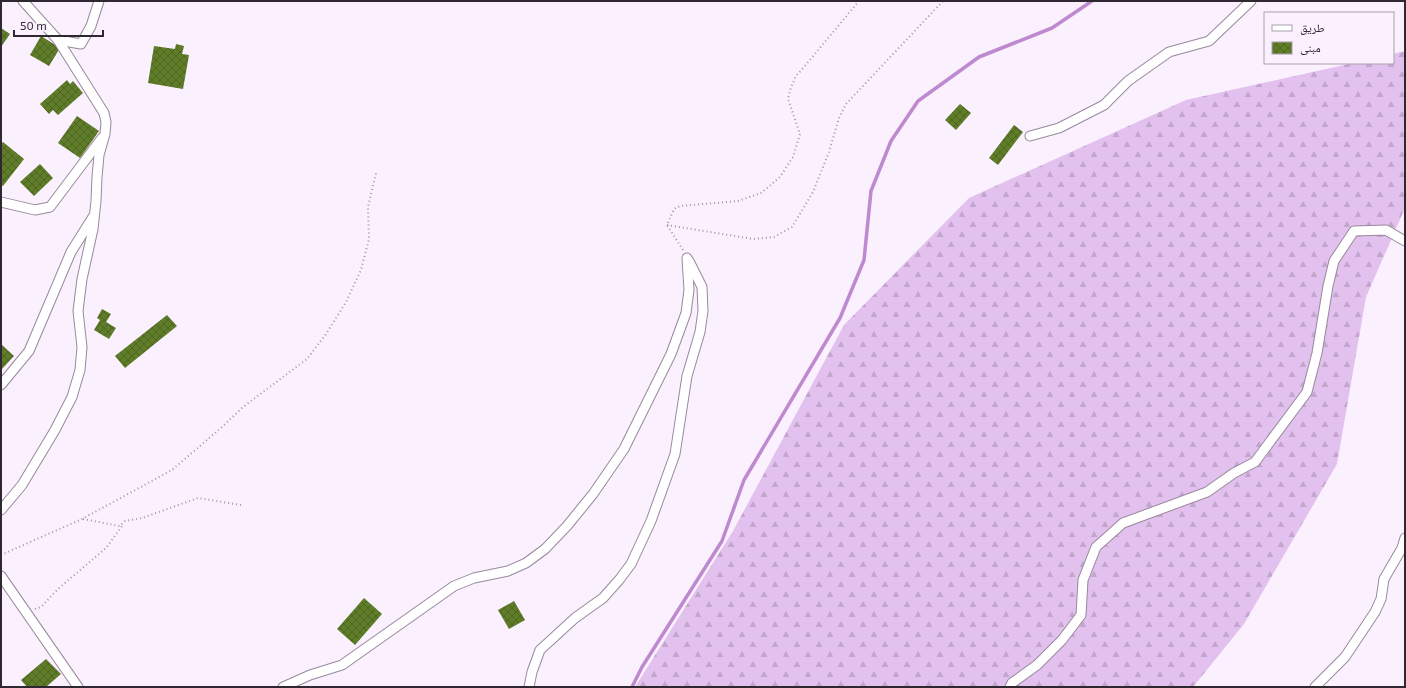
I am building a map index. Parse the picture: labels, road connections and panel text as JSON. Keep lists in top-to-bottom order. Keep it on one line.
{"legend":["طريق","مبنى"],"scale_bar":"50 m"}
